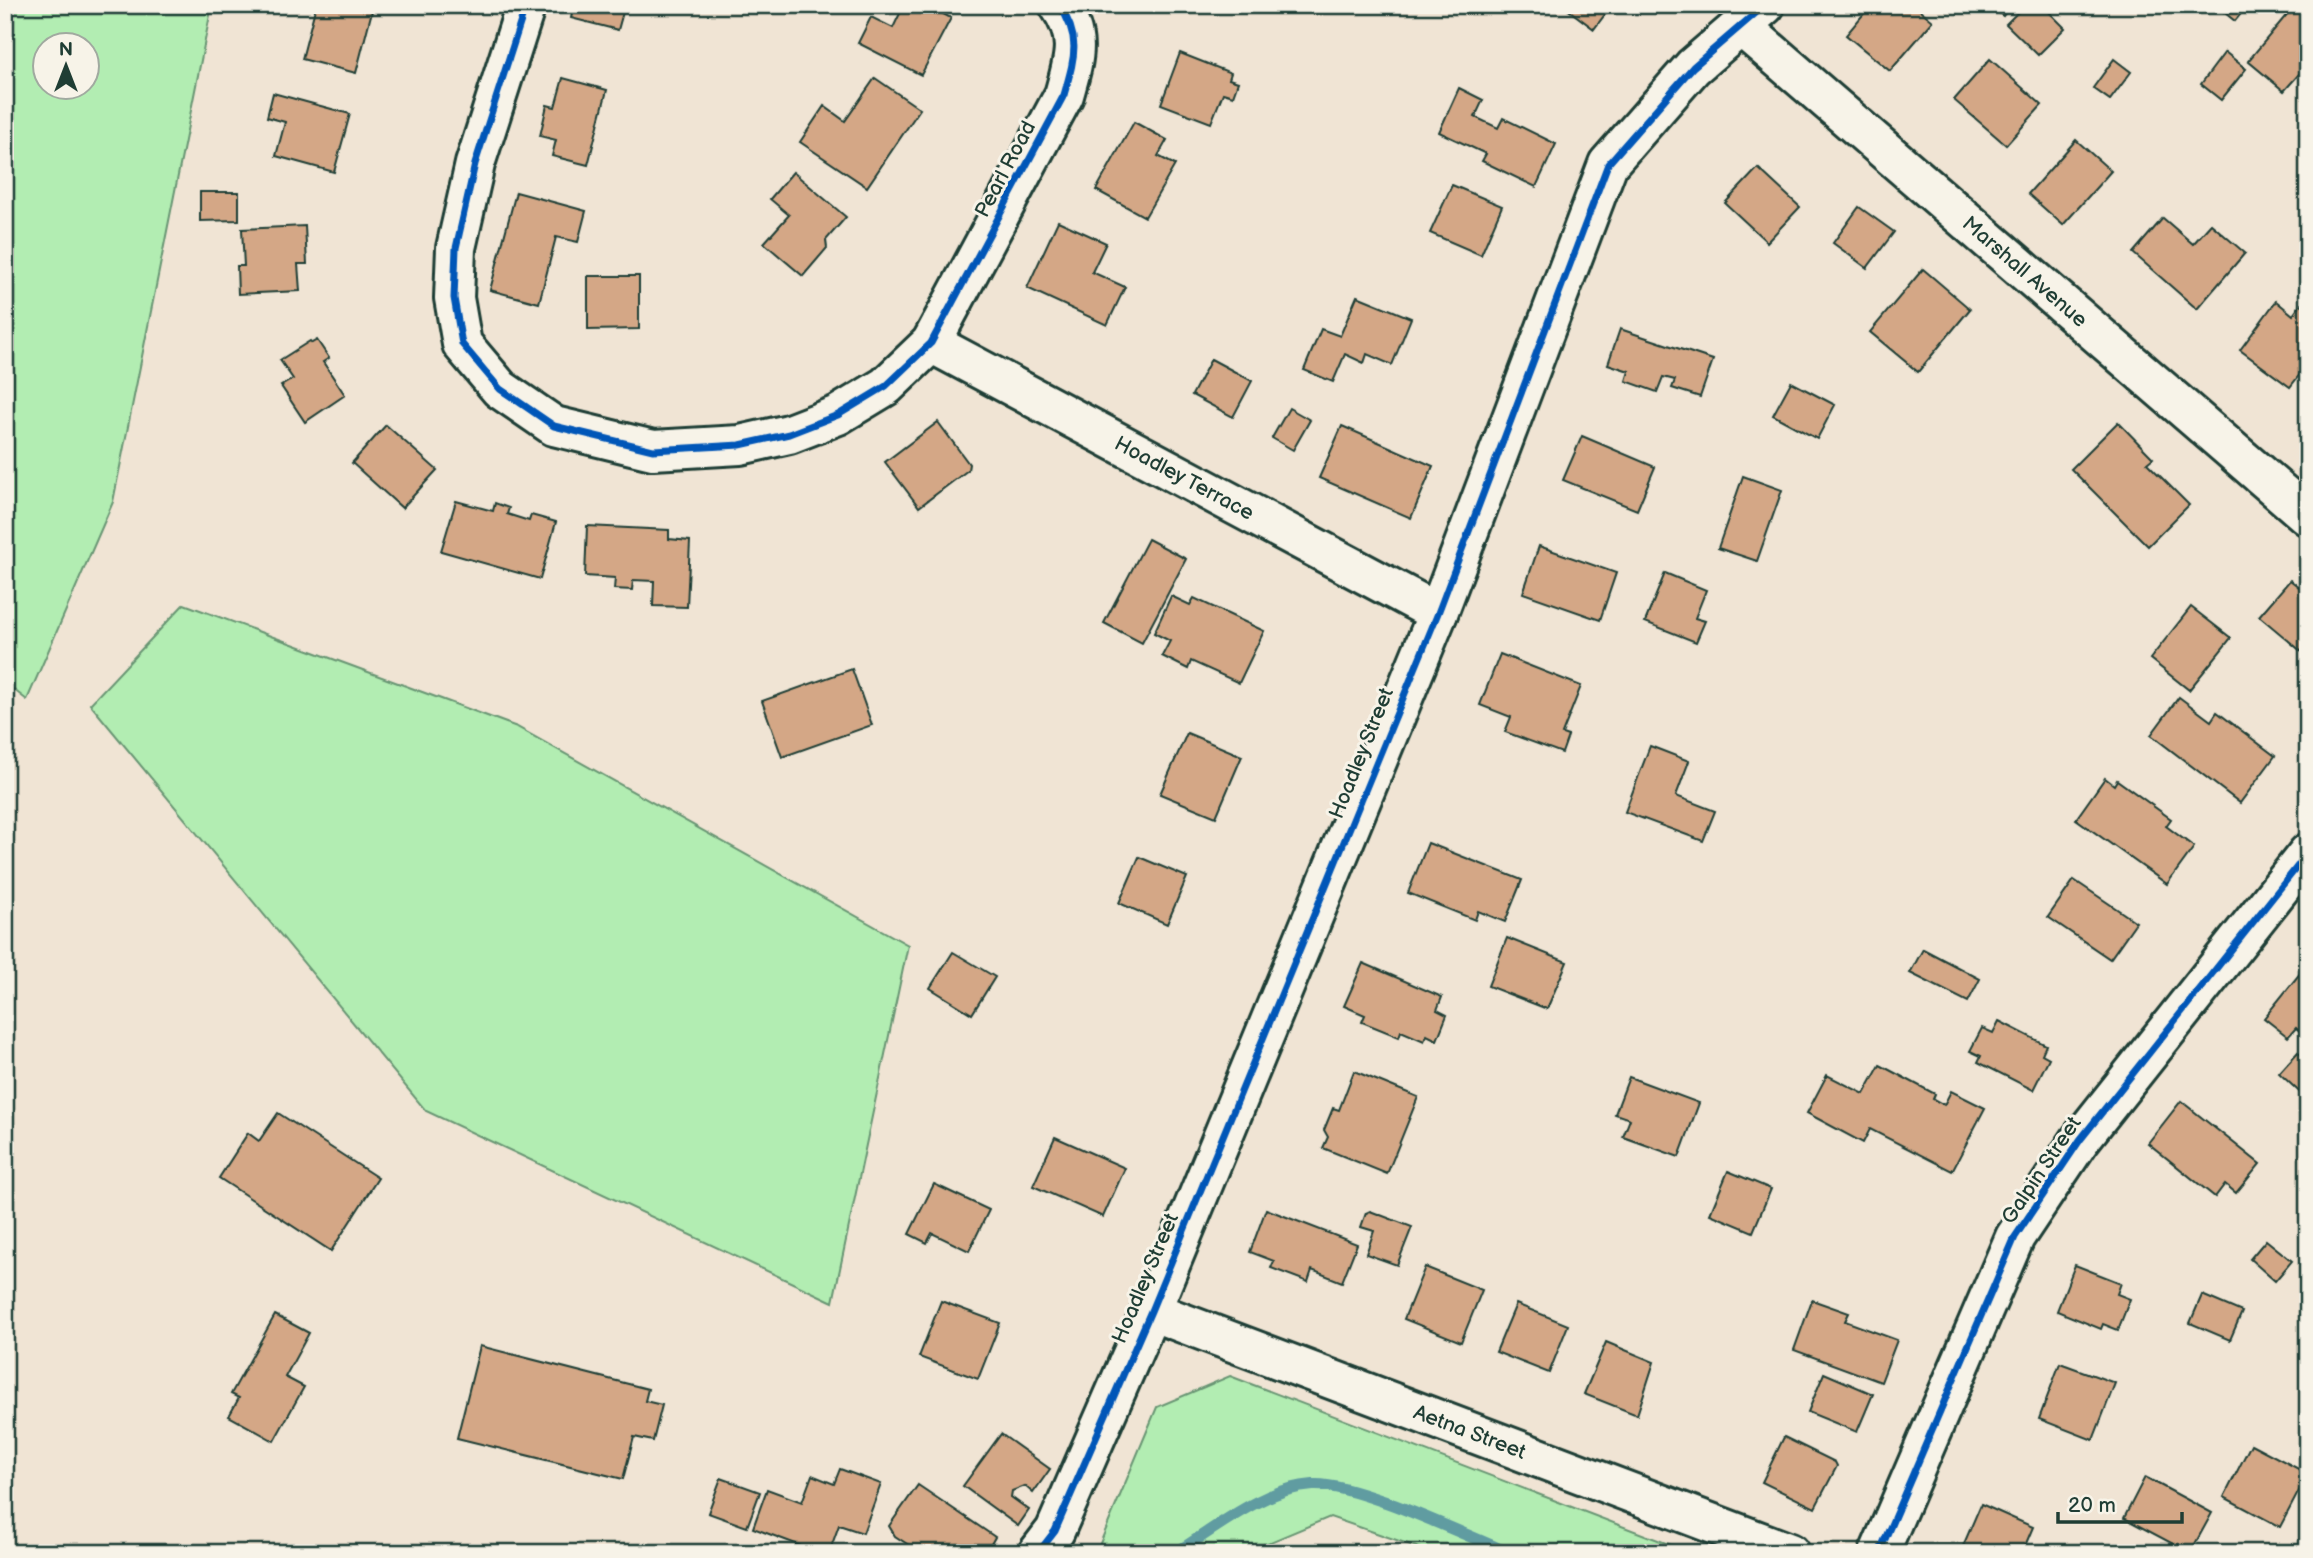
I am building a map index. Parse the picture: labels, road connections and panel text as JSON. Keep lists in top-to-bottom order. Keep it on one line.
{"streets":{"street":["Pearl Road","Marshall Avenue","Hoadley Terrace","Hoadley Street","Galpin Street","Aetna Street"]},"crossings":[["Pearl Road","Hoadley Terrace"],["Marshall Avenue","Hoadley Street"],["Hoadley Terrace","Hoadley Street"],["Hoadley Street","Aetna Street"]],"scale_bar":"20 m","north":"top"}
